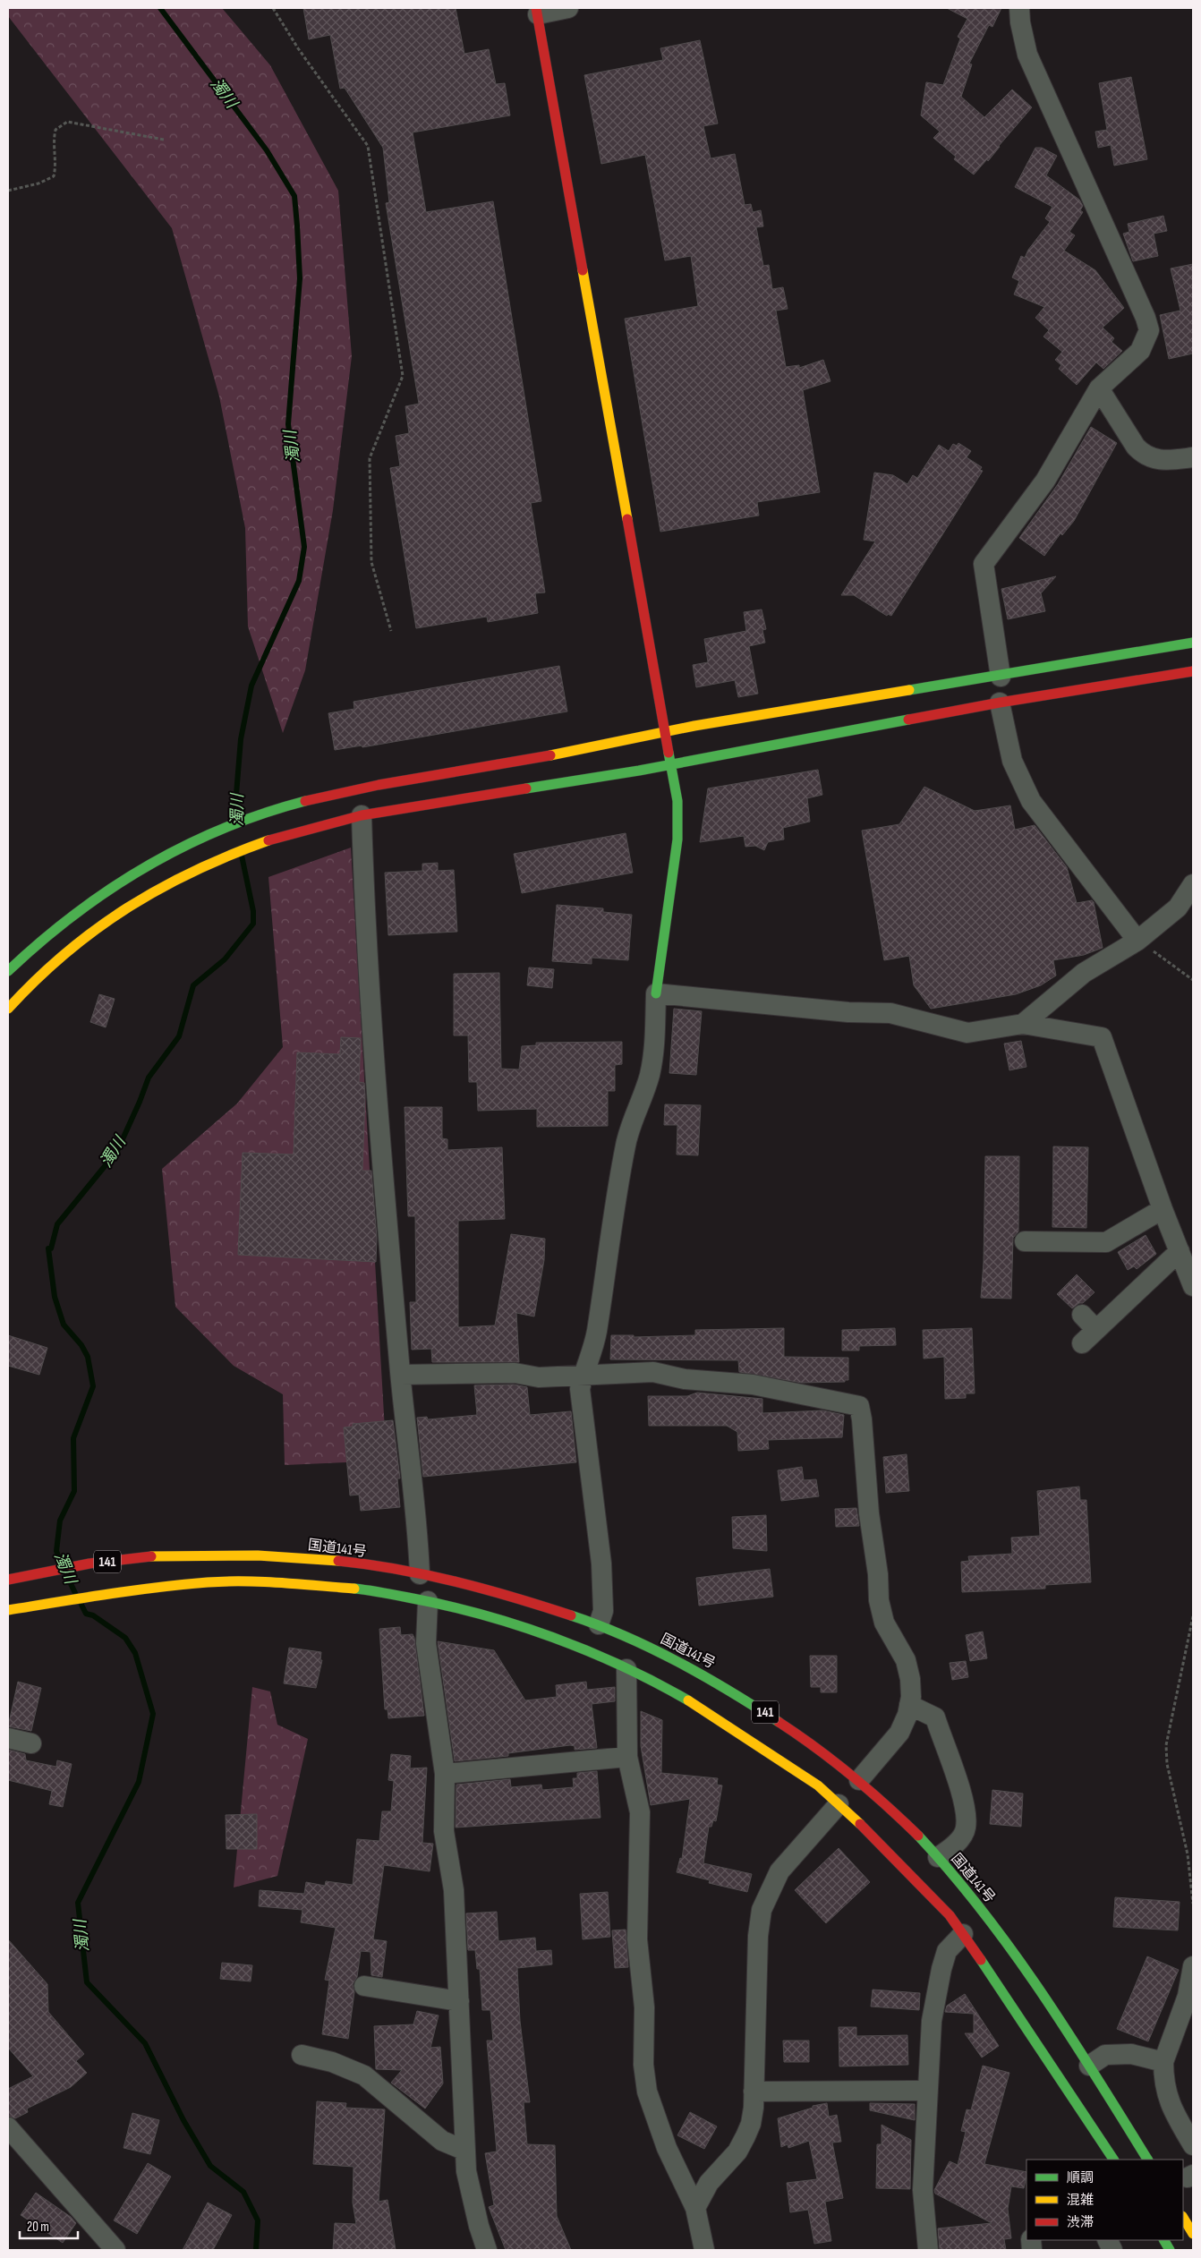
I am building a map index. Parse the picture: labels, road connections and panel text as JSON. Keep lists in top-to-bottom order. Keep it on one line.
{"streets":{"main road":["国道141号","141"]},"water":["濁川"],"legend":["順調","混雑","渋滞"],"scale_bar":"20 m"}
